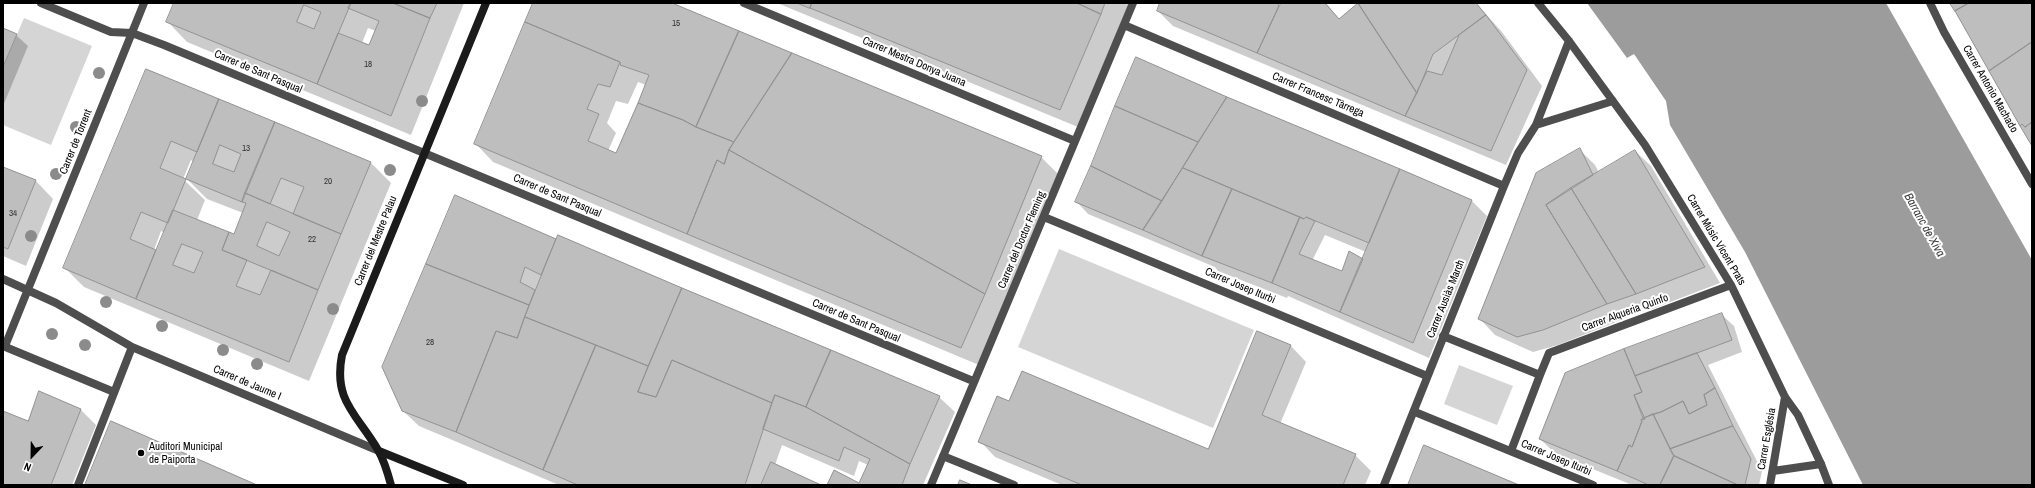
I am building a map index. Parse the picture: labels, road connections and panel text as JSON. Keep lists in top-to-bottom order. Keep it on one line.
{"streets":{"street":["Carrer Mestra Donya Juana","Carrer de Sant Pasqual","Carrer Antonio Machado","Carrer Francesc Tàrrega","Carrer de Torrent","Carrer del Doctor Fleming","Carrer Músic Vicent Prats","Carrer del Mestre Palau","Carrer Josep Iturbi","Carrer Ausiàs March","Carrer Alqueria Quinfo","Carrer de Jaume I","Carrer Església"]},"crossings":[["Carrer Mestra Donya Juana","Carrer del Doctor Fleming"],["Carrer de Sant Pasqual","Carrer de Torrent"],["Carrer de Sant Pasqual","Carrer del Doctor Fleming"],["Carrer de Sant Pasqual","Carrer del Mestre Palau"],["Carrer Francesc Tàrrega","Carrer del Doctor Fleming"],["Carrer Francesc Tàrrega","Carrer Ausiàs March"],["Carrer de Torrent","Carrer de Jaume I"],["Carrer del Doctor Fleming","Carrer Josep Iturbi"],["Carrer Músic Vicent Prats","Carrer Ausiàs March"],["Carrer Músic Vicent Prats","Carrer Alqueria Quinfo"],["Carrer Músic Vicent Prats","Carrer Església"],["Carrer del Mestre Palau","Carrer de Jaume I"],["Carrer Josep Iturbi","Carrer Ausiàs March"],["Carrer Josep Iturbi","Carrer Alqueria Quinfo"]],"water":["Barranc de Xiva"],"places":["Auditori Municipal de Paiporta"],"house_numbers":["15","18","13","20","34","22","28"],"north":"bottom"}
